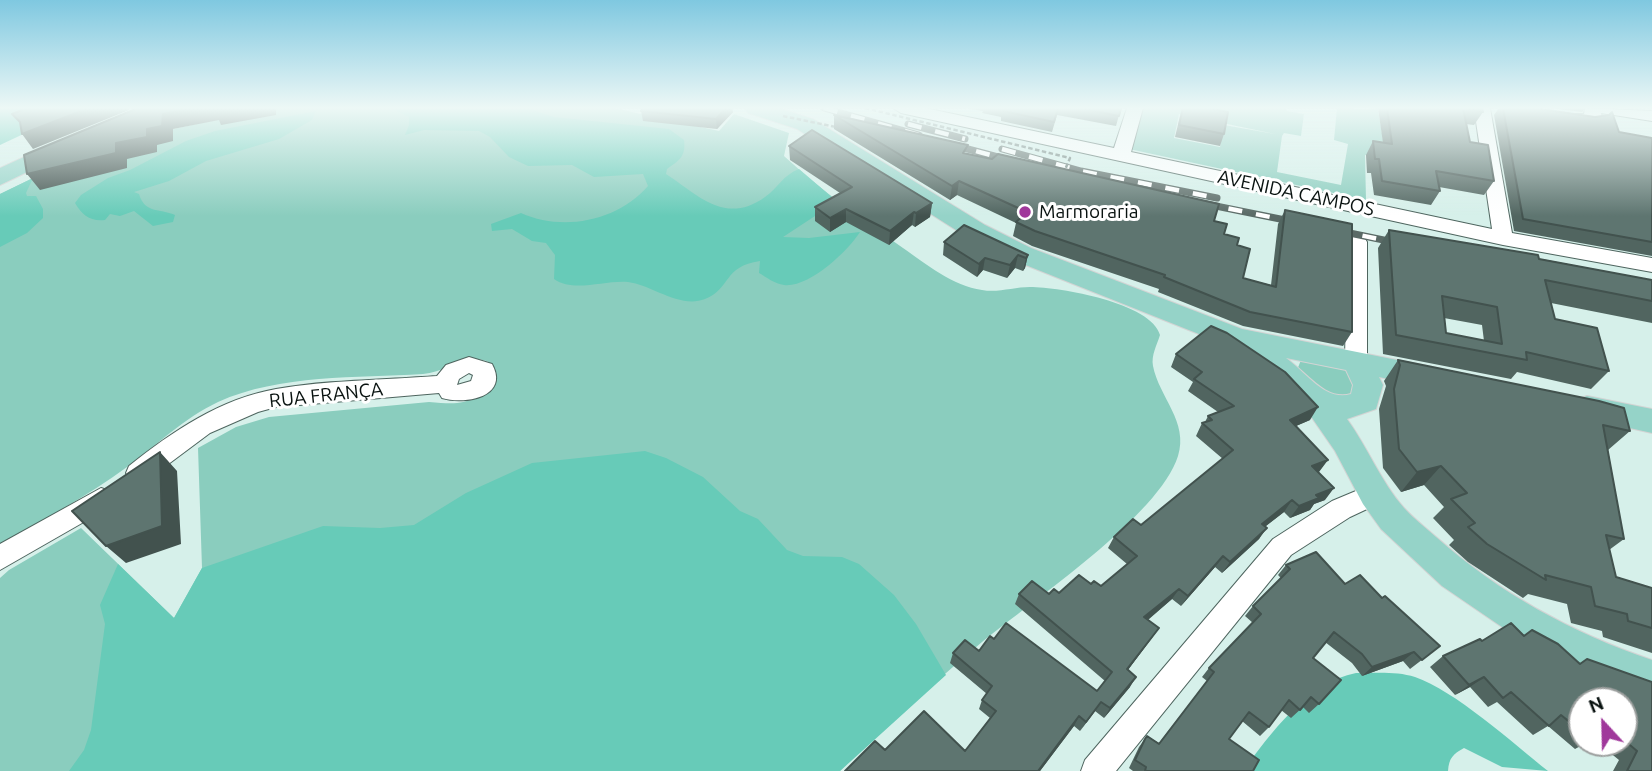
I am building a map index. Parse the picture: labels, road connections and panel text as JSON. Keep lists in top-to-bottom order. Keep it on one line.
{"streets":{"street":["AVENIDA CAMPOS","RUA FRANÇA"]},"places":["Marmoraria"],"north":"top"}
